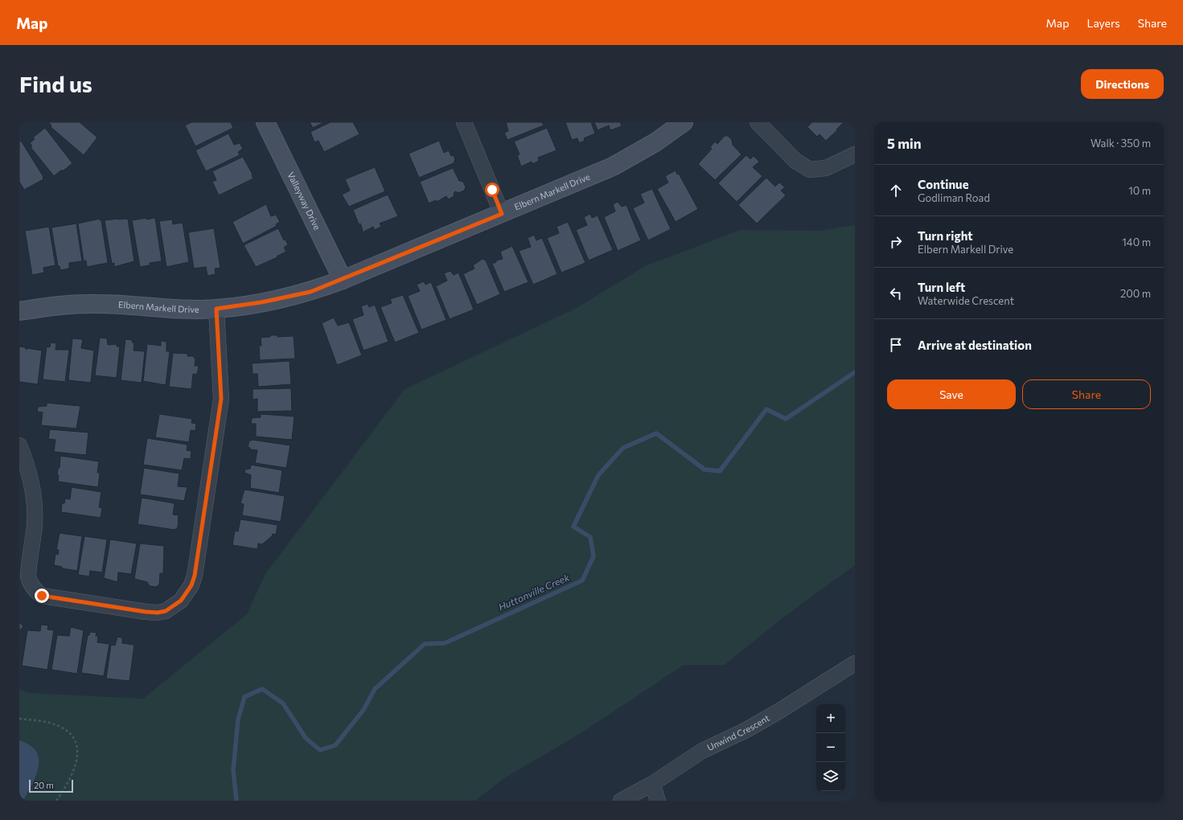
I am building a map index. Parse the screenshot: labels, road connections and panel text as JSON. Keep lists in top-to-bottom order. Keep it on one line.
{"streets":{"street":["Elbern Markell Drive","Valleyway Drive","Unwind Crescent"]},"crossings":[["Elbern Markell Drive","Valleyway Drive"]],"water":["Huttonville Creek"],"scale_bar":"20 m","page":{"header":"Map","nav":["Map","Layers","Share"],"buttons":["Directions",["Save","Share"]],"title":"Find us","heading":["5 min","Walk · 350 m"],"list":[["Continue","Godliman Road","10 m"],["Turn right","Elbern Markell Drive","140 m"],["Turn left","Waterwide Crescent","200 m"],"Arrive at destination"],"map_buttons":["+","−"],"scale":"20 m"}}
